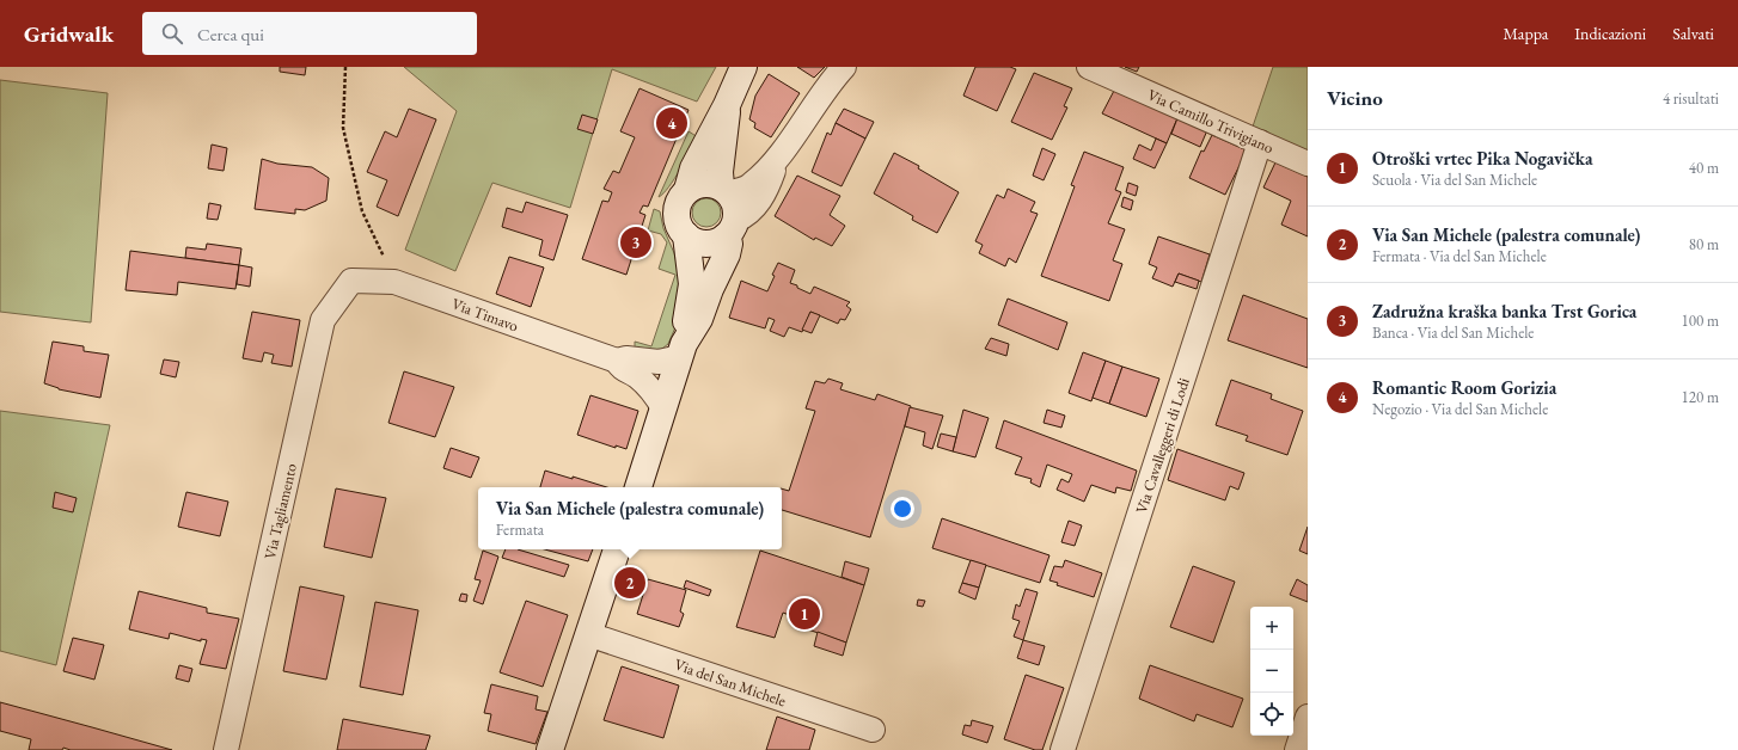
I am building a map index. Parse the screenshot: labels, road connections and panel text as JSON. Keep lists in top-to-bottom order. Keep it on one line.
{"streets":{"street":["Via Camillo Trivigiano","Via Timavo","Via Cavalleggeri di Lodi","Via Tagliamento","Via del San Michele"]},"crossings":[["Via Camillo Trivigiano","Via Cavalleggeri di Lodi"],["Via Timavo","Via Tagliamento"]],"page":{"header":"Gridwalk","search":"Cerca qui","nav":["Mappa","Indicazioni","Salvati"],"heading":["Vicino","4 risultati"],"pins":["4","3","2","1"],"list":[{"mark":"1","name":"Otroški vrtec Pika Nogavička","note":"Scuola · Via del San Michele","value":"40 m"},{"mark":"2","name":"Via San Michele (palestra comunale)","note":"Fermata · Via del San Michele","value":"80 m"},{"mark":"3","name":"Zadružna kraška banka Trst Gorica","note":"Banca · Via del San Michele","value":"100 m"},{"mark":"4","name":"Romantic Room Gorizia","note":"Negozio · Via del San Michele","value":"120 m"}],"popup":["Via San Michele (palestra comunale)","Fermata"],"map_buttons":["+","−"]}}
